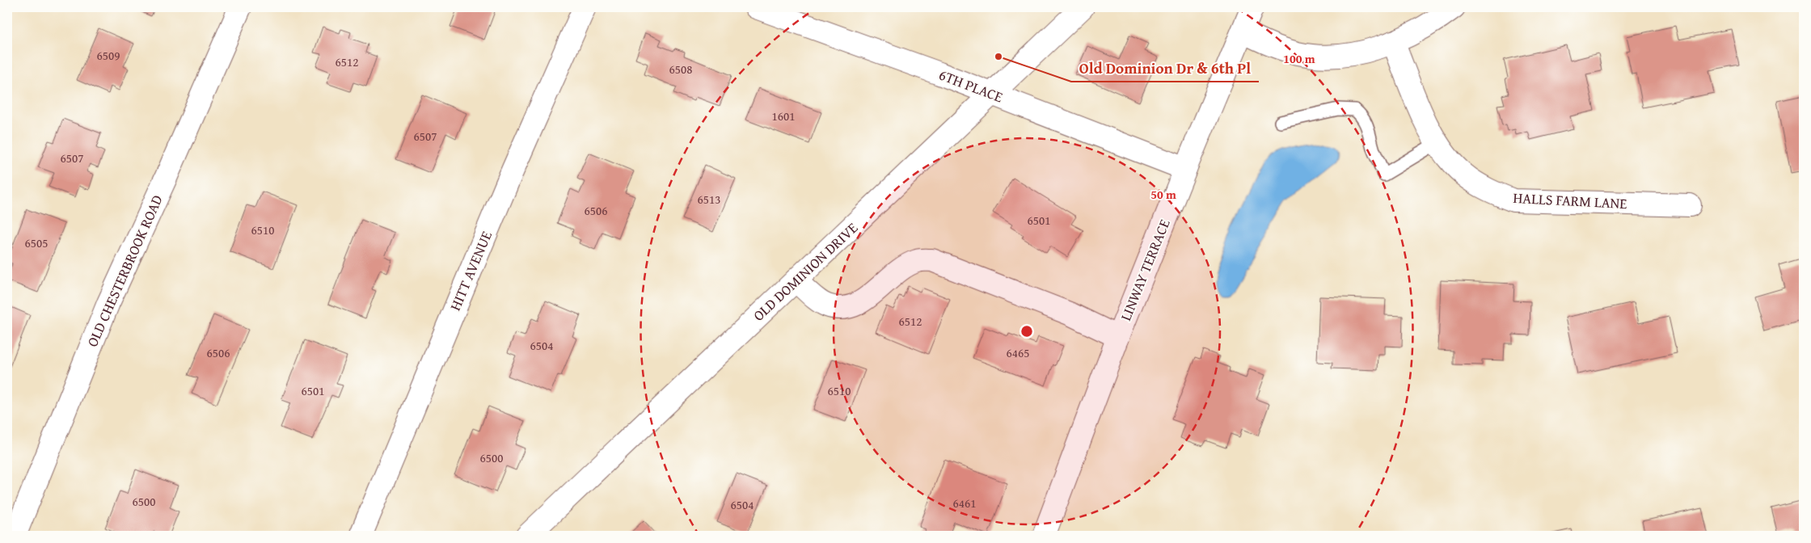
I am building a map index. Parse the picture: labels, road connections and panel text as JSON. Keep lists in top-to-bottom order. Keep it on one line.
{"streets":{"street":["6TH PLACE","HALLS FARM LANE","LINWAY TERRACE","OLD CHESTERBROOK ROAD","HITT AVENUE","OLD DOMINION DRIVE"]},"crossings":[["6TH PLACE","LINWAY TERRACE"],["6TH PLACE","OLD DOMINION DRIVE"]],"places":["Old Dominion Dr & 6th Pl"],"house_numbers":["6509","6512","6508","1601","6507","6507","6513","6506","6501","6510","6505","6512","6504","6506","6465","6501","6510","6500","6500","6461","6504"],"rings":["100 m","50 m"]}
